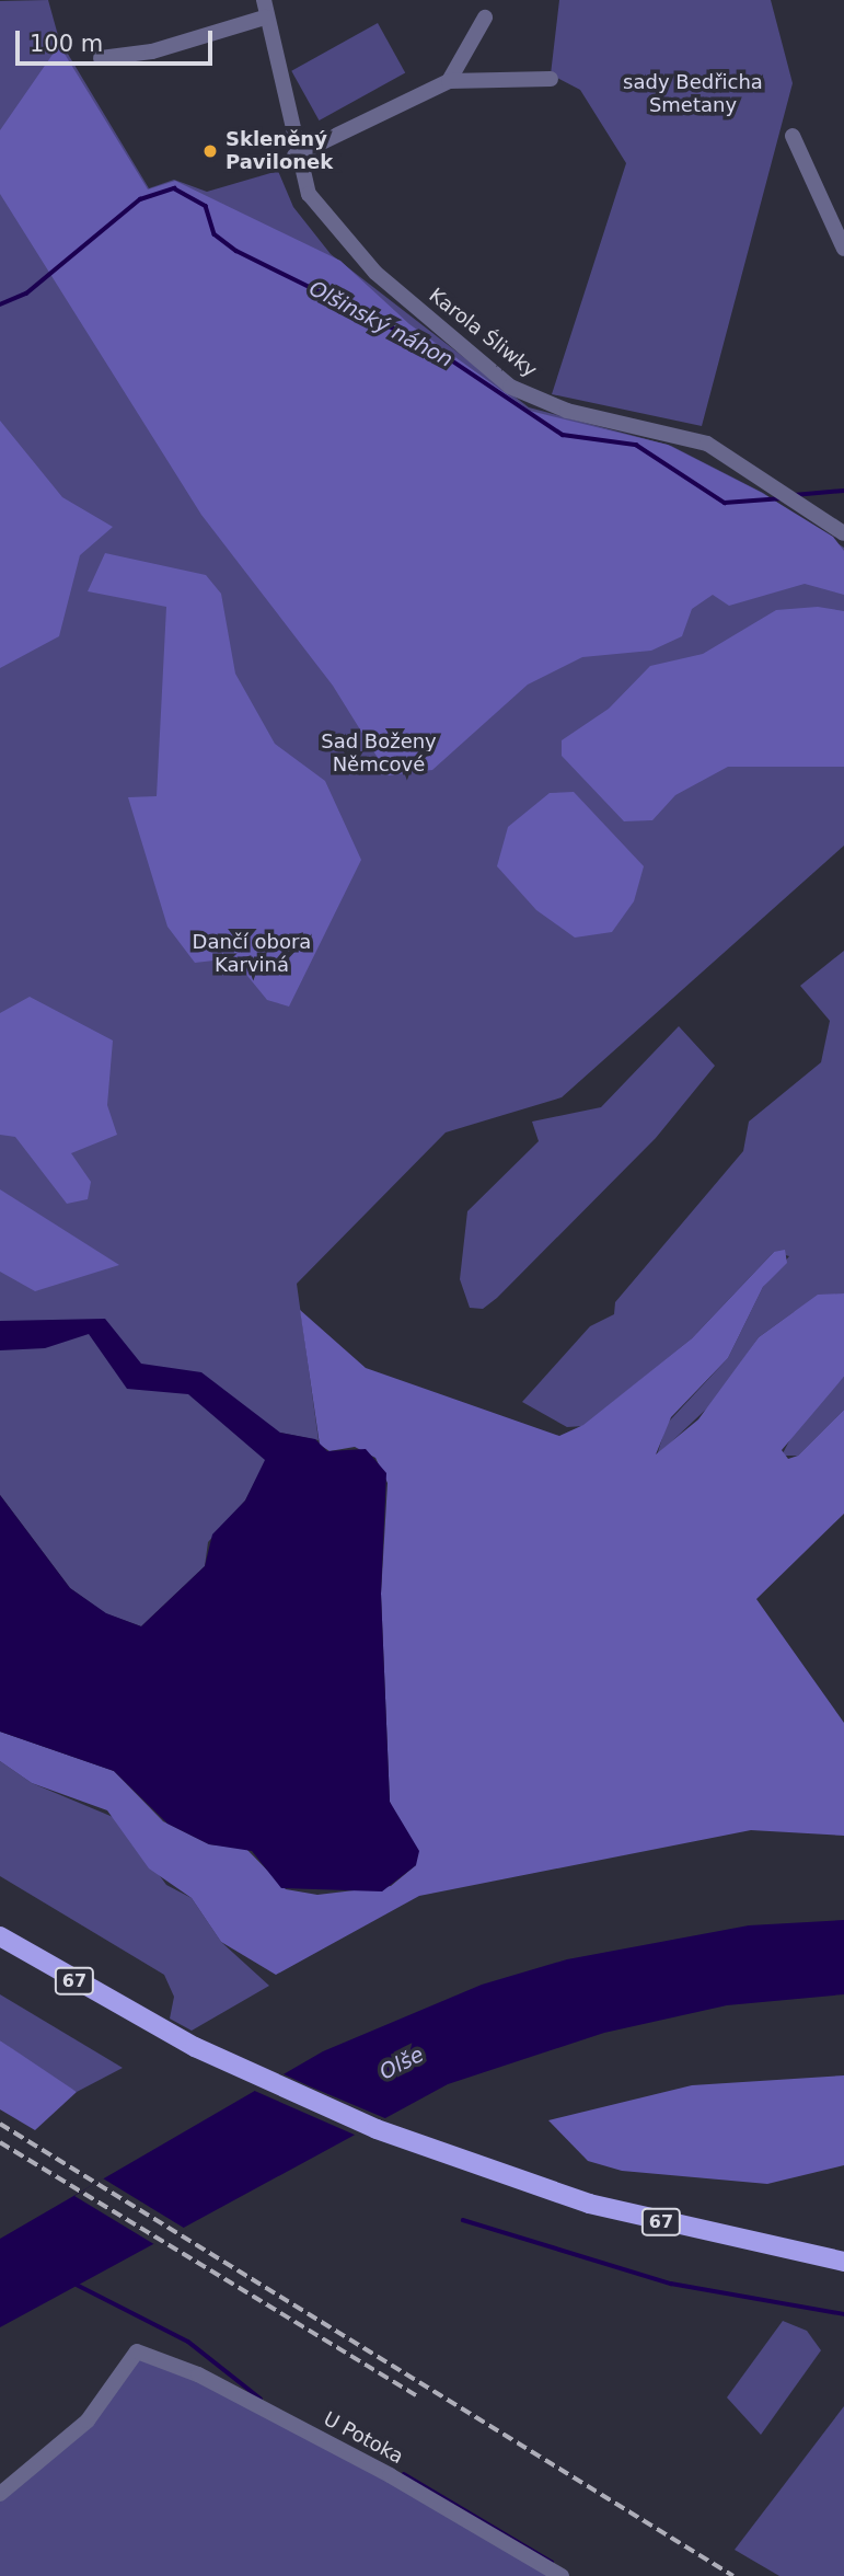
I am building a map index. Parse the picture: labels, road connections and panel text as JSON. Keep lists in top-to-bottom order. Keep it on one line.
{"streets":{"main road":["67"],"street":["Karola Śliwky","U Potoka"]},"water":["Olšinský náhon","Olše"],"parks":["sady Bedřicha Smetany","Sad Boženy Němcové","Dančí obora Karviná"],"places":["Skleněný Pavilonek"],"scale_bar":"100 m"}
